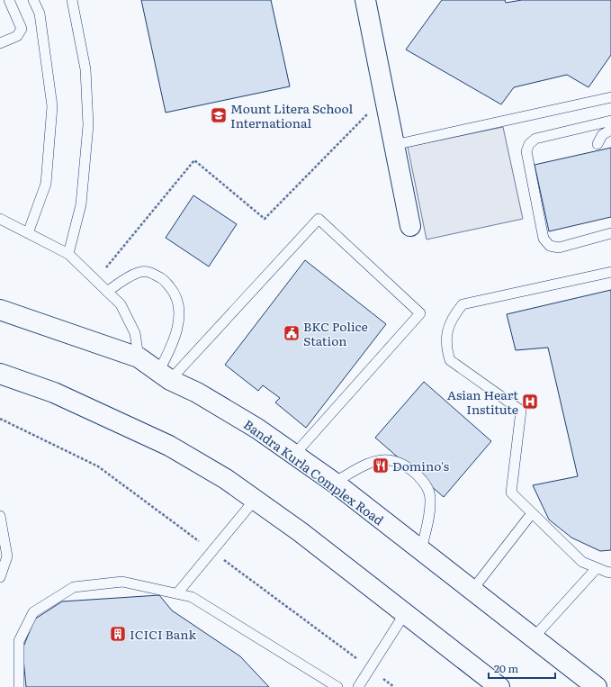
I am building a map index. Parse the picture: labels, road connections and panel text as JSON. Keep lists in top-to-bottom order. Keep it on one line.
{"streets":{"main road":["Bandra Kurla Complex Road"]},"places":{"school or university":["Mount Litera School International"],"public building":["BKC Police Station"],"hospital":["Asian Heart Institute"],"restaurant":["Domino's"],"building":["ICICI Bank"]},"scale_bar":"20 m"}
